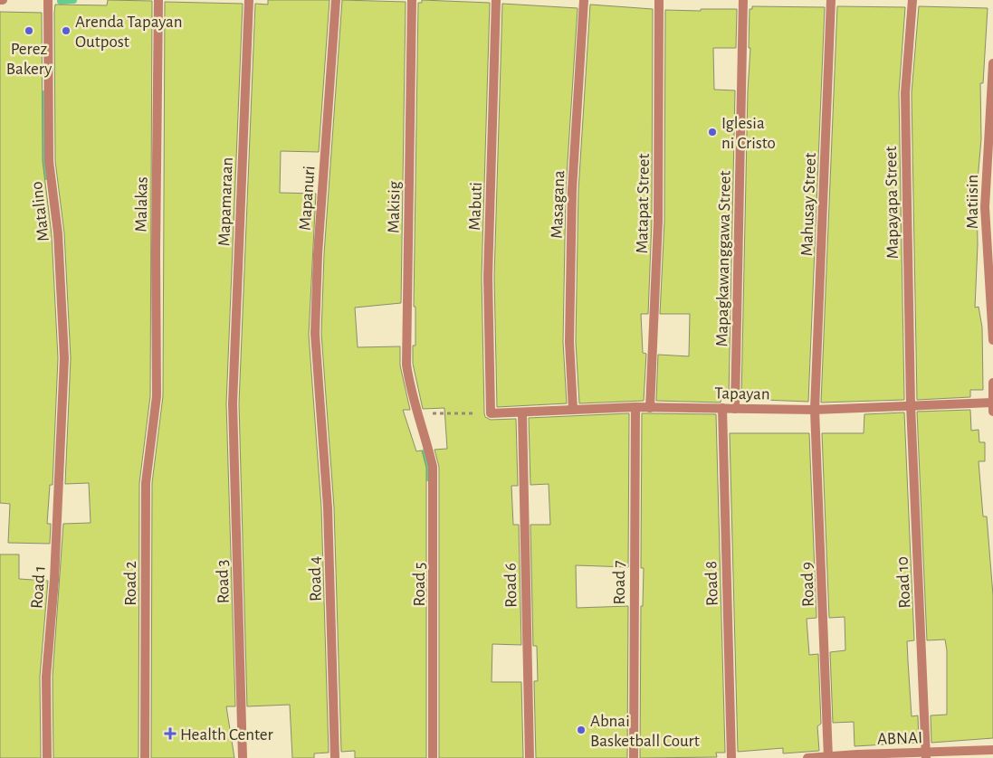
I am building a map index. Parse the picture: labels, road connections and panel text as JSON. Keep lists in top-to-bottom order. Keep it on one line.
{"streets":{"street":["Mapanuri","Mapamaraan","Matiisin","Mapayapa Street","Matapat Street","Malakas","Masagana","Mahusay Street","Mabuti","Makisig","Matalino","Mapagkawanggawa Street","Tapayan","Road 4","Road 3","Road 7","Road 10","Road 2","Road 8","Road 5","Road 9","Road 6","Road 1","ABNAI"]},"crossings":[["Mapanuri","Road 4"],["Mapamaraan","Road 3"],["Mapayapa Street","Tapayan"],["Mapayapa Street","Road 10"],["Matapat Street","Tapayan"],["Malakas","Road 2"],["Masagana","Tapayan"],["Mahusay Street","Tapayan"],["Mahusay Street","Road 9"],["Mabuti","Tapayan"],["Makisig","Road 5"],["Matalino","Road 1"],["Mapagkawanggawa Street","Tapayan"],["Tapayan","Road 7"],["Tapayan","Road 10"],["Tapayan","Road 8"],["Tapayan","Road 9"],["Tapayan","Road 6"],["Road 10","ABNAI"],["Road 9","ABNAI"]],"places":{"other":["Perez Bakery","Arenda Tapayan Outpost","Iglesia ni Cristo","Abnai Basketball Court"],"health":["Health Center"]}}
